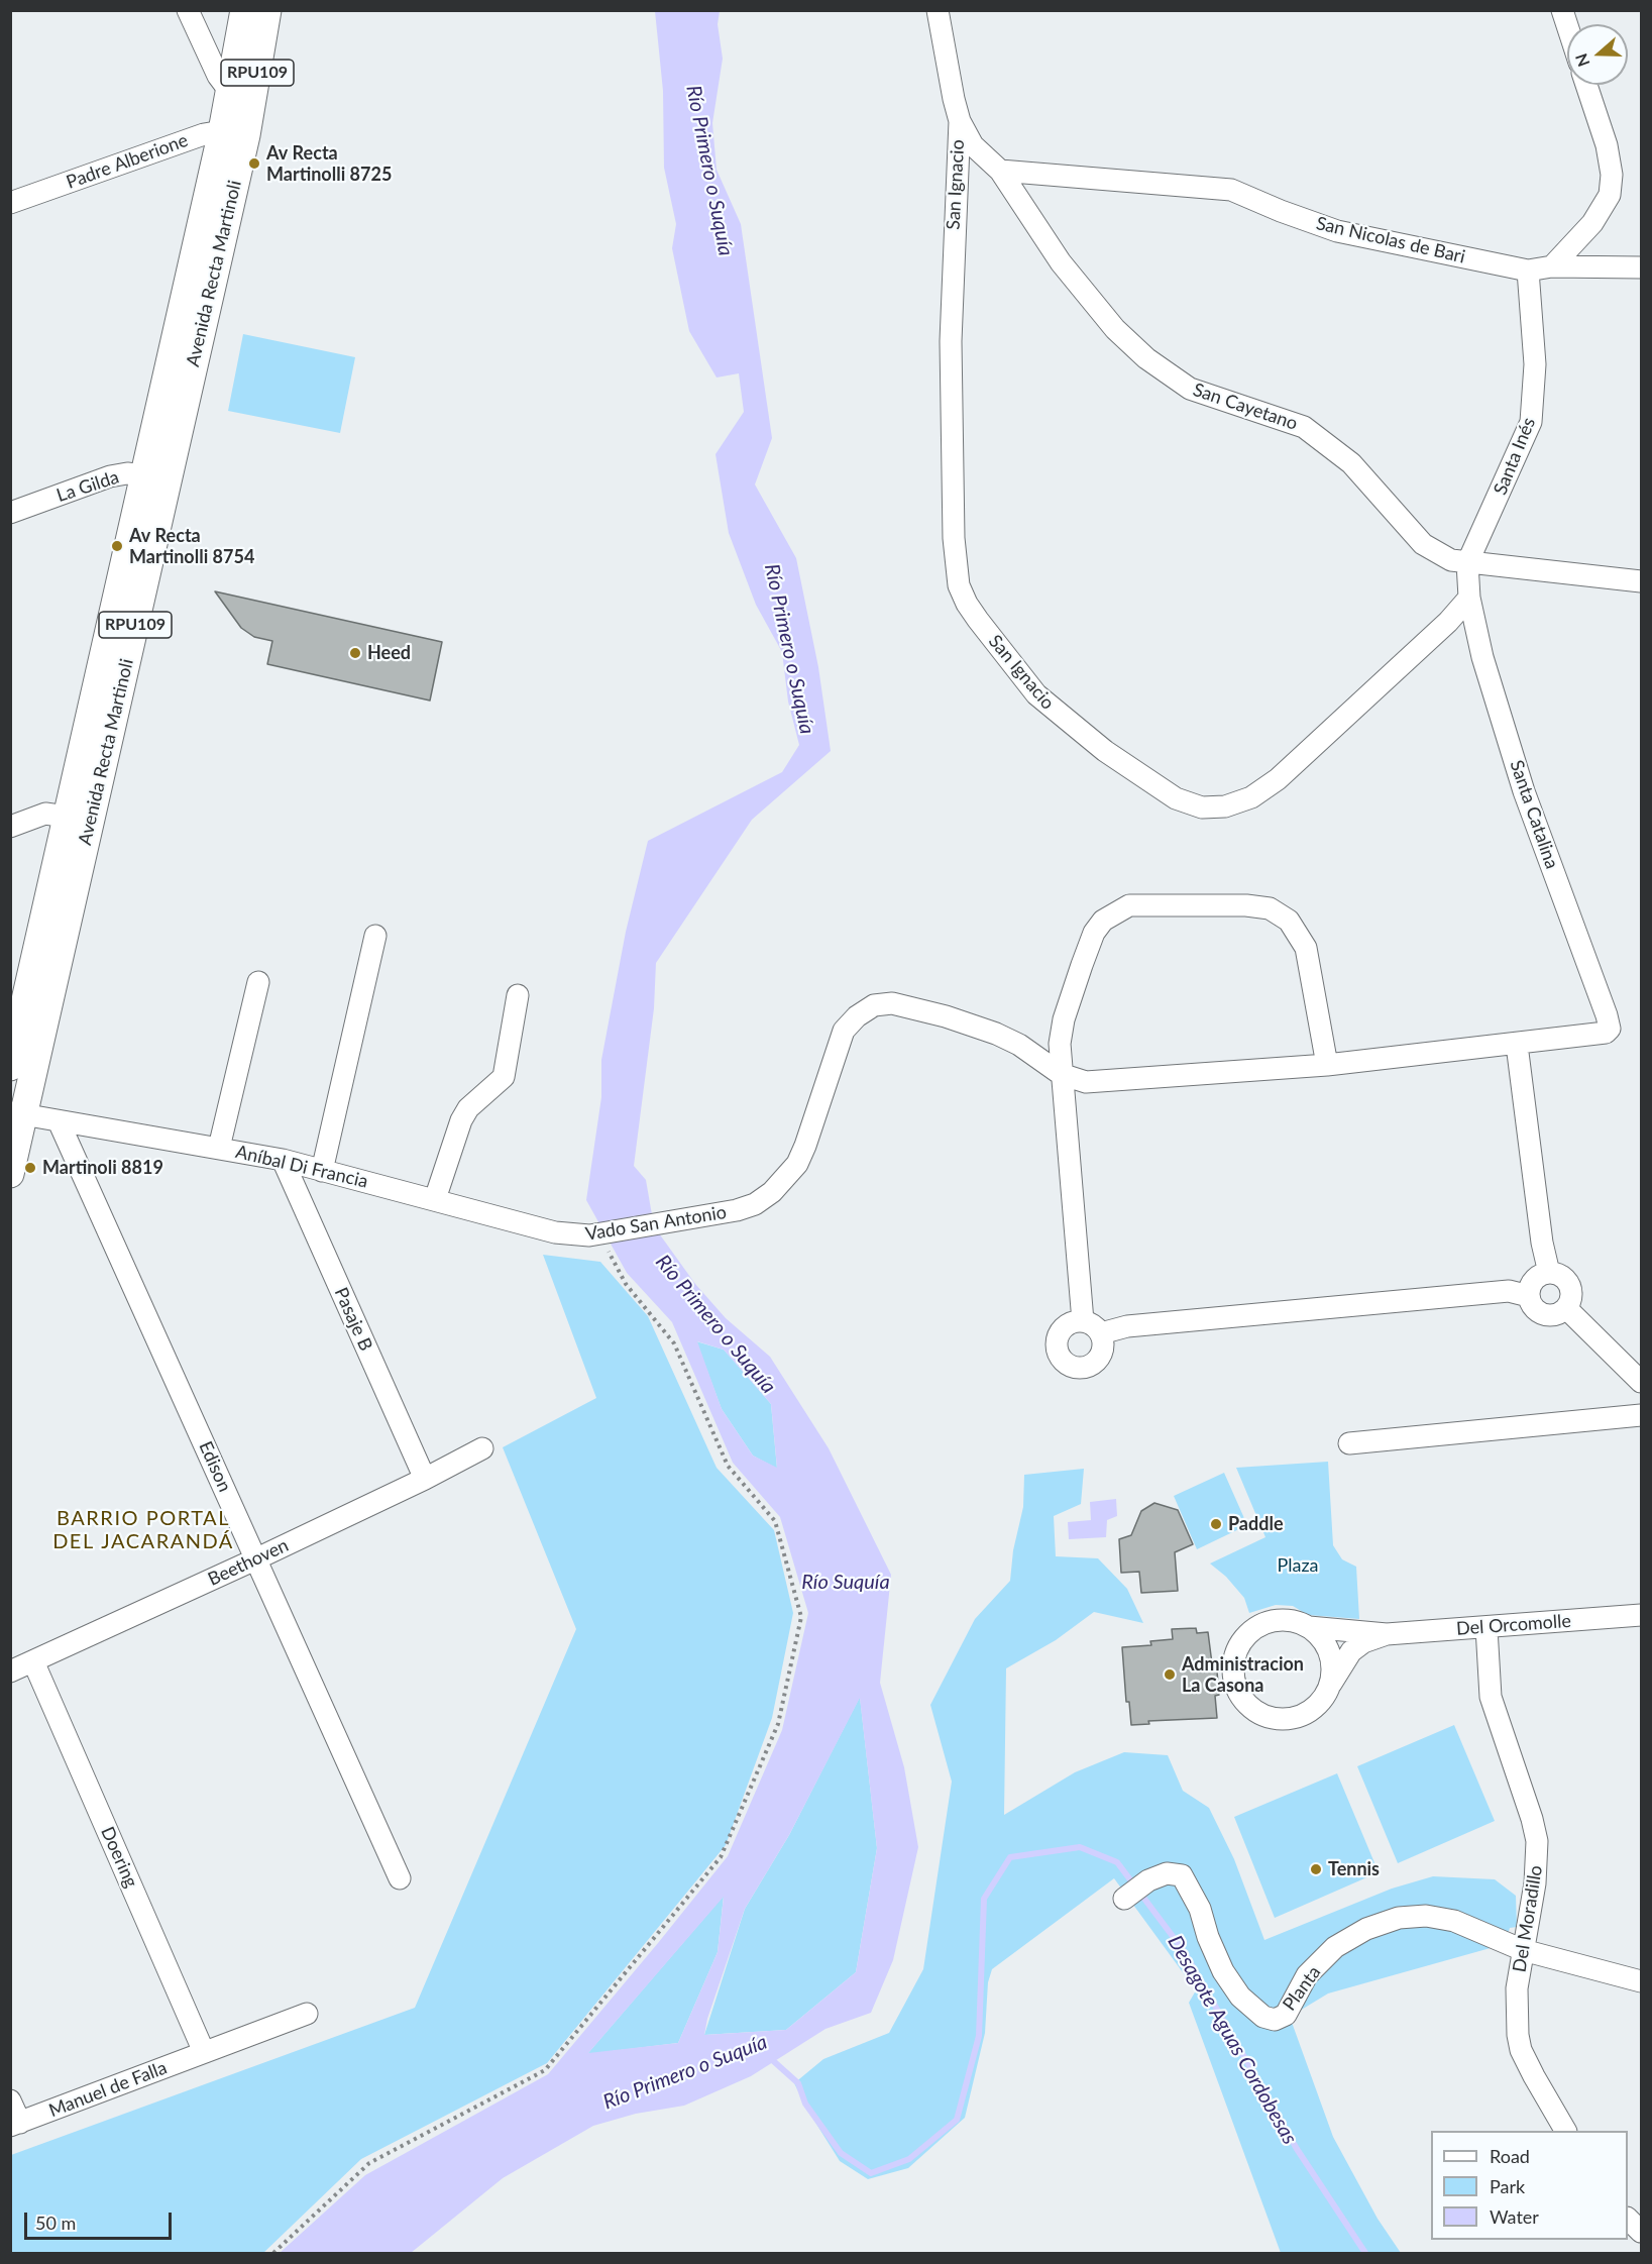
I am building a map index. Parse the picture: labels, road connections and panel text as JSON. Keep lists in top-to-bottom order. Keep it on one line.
{"streets":{"main road":["RPU109","Avenida Recta Martinoli"],"street":["Padre Alberione","San Ignacio","San Nicolas de Bari","San Cayetano","Santa Inés","La Gilda","Santa Catalina","Aníbal Di Francia","Vado San Antonio","Pasaje B","Edison","Beethoven","Del Orcomolle","Doering","Del Moradillo","Planta","Manuel de Falla"]},"crossings":[["Padre Alberione","Avenida Recta Martinoli"],["San Ignacio","San Cayetano"],["San Ignacio","Santa Catalina"],["San Nicolas de Bari","San Cayetano"],["San Nicolas de Bari","Santa Inés"],["Avenida Recta Martinoli","La Gilda"],["Avenida Recta Martinoli","Aníbal Di Francia"],["San Cayetano","Santa Inés"],["Aníbal Di Francia","Vado San Antonio"],["Aníbal Di Francia","Pasaje B"],["Aníbal Di Francia","Edison"],["Pasaje B","Beethoven"],["Edison","Beethoven"],["Beethoven","Doering"],["Del Orcomolle","Del Moradillo"],["Doering","Manuel de Falla"],["Del Moradillo","Planta"]],"districts":["BARRIO PORTAL DEL JACARANDÁ"],"water":["Río Primero o Suquía","Río Suquía","Desagote Aguas Cordobesas"],"parks":["Plaza"],"places":["Av Recta Martinolli 8725","Av Recta Martinolli 8754","Heed","Martinoli 8819","Paddle","Administracion La Casona","Tennis"],"legend":["Road","Park","Water"],"scale_bar":"50 m","north":"left"}
